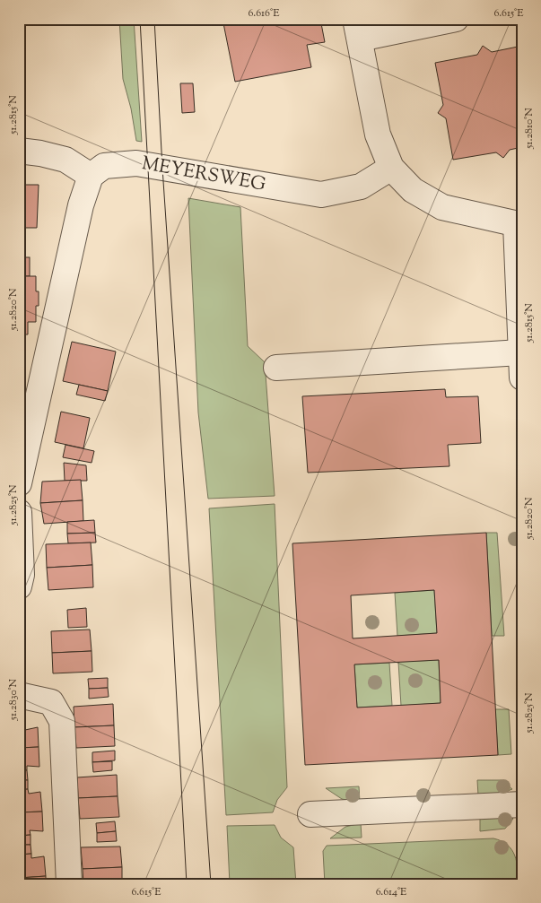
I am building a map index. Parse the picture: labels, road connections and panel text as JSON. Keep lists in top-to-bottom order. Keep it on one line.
{"streets":{"street":["MEYERSWEG"]},"coordinates":["6.616°E","6.615°E","51.2815°N","51.2810°N","51.2820°N","51.2825°N","51.2830°N","6.614°E"]}
